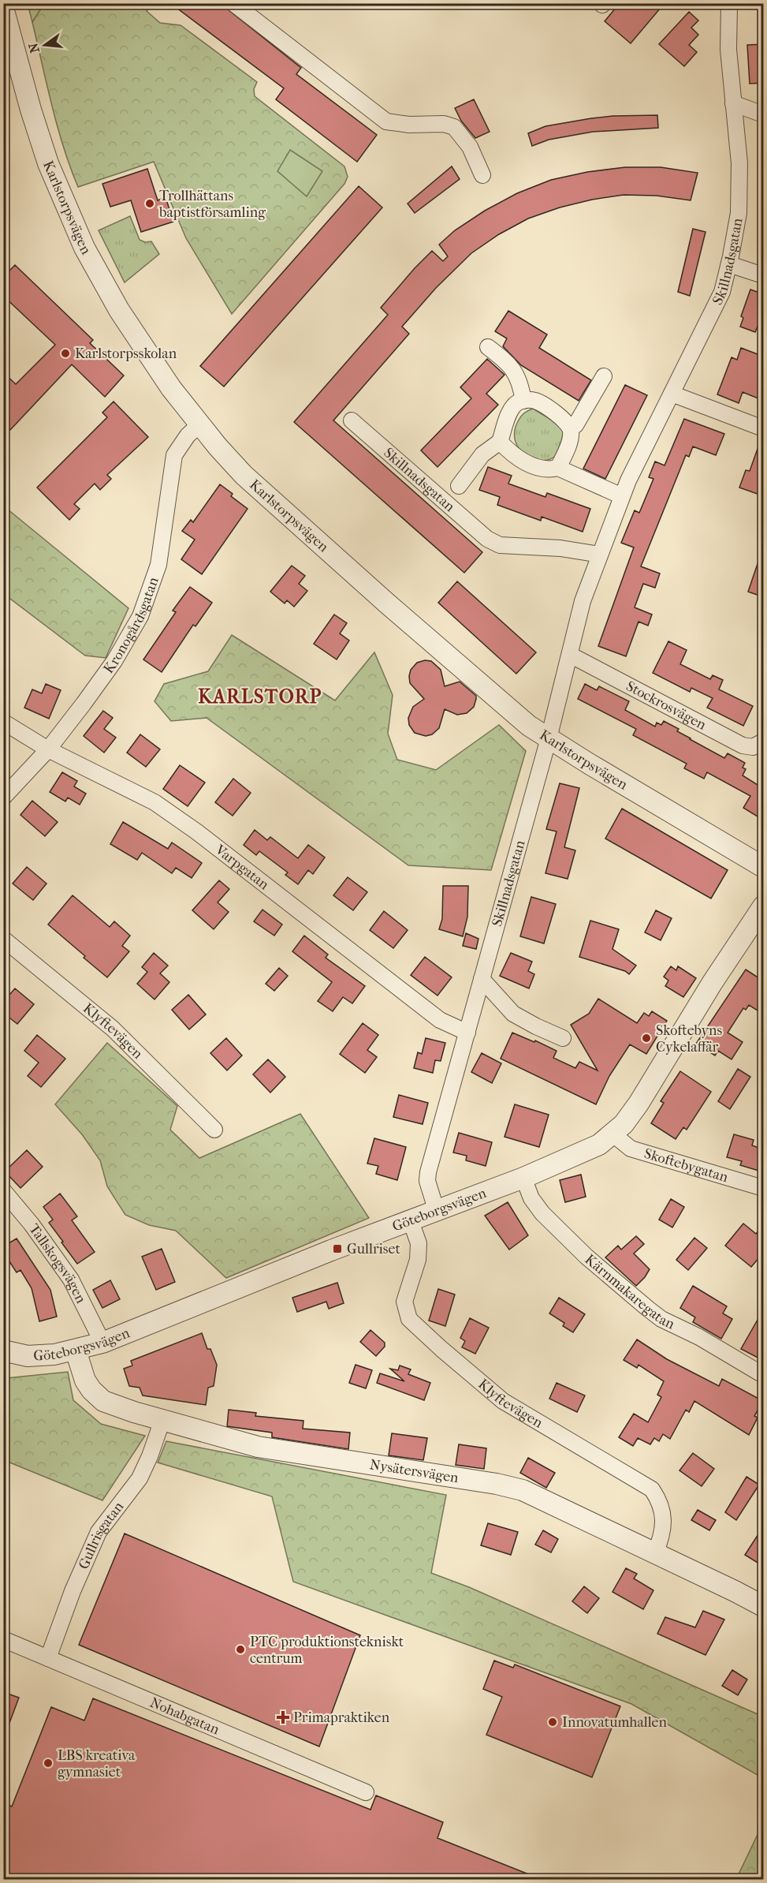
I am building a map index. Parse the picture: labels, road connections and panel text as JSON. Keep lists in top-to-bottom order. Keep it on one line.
{"streets":{"street":["Karlstorpsvägen","Skillnadsgatan","Kronogårdsgatan","Stockrosvägen","Varpgatan","Klyftevägen","Skoftebygatan","Göteborgsvägen","Tallskogsvägen","Kärnmakaregatan","Nysätersvägen","Gullrisgatan","Nohabgatan"]},"crossings":[["Karlstorpsvägen","Skillnadsgatan"],["Karlstorpsvägen","Kronogårdsgatan"],["Skillnadsgatan","Stockrosvägen"],["Skillnadsgatan","Varpgatan"],["Skillnadsgatan","Göteborgsvägen"],["Kronogårdsgatan","Varpgatan"],["Klyftevägen","Göteborgsvägen"],["Klyftevägen","Nysätersvägen"],["Skoftebygatan","Göteborgsvägen"],["Göteborgsvägen","Tallskogsvägen"],["Göteborgsvägen","Kärnmakaregatan"],["Göteborgsvägen","Nysätersvägen"],["Nysätersvägen","Gullrisgatan"],["Gullrisgatan","Nohabgatan"]],"districts":["KARLSTORP"],"places":{"other":["Trollhättans baptistförsamling","Karlstorpsskolan","Skoftebyns Cykelaffär","PTC produktionstekniskt centrum","Innovatumhallen","LBS kreativa gymnasiet"],"transit":["Gullriset"],"health":["Primapraktiken"]},"north":"left"}
